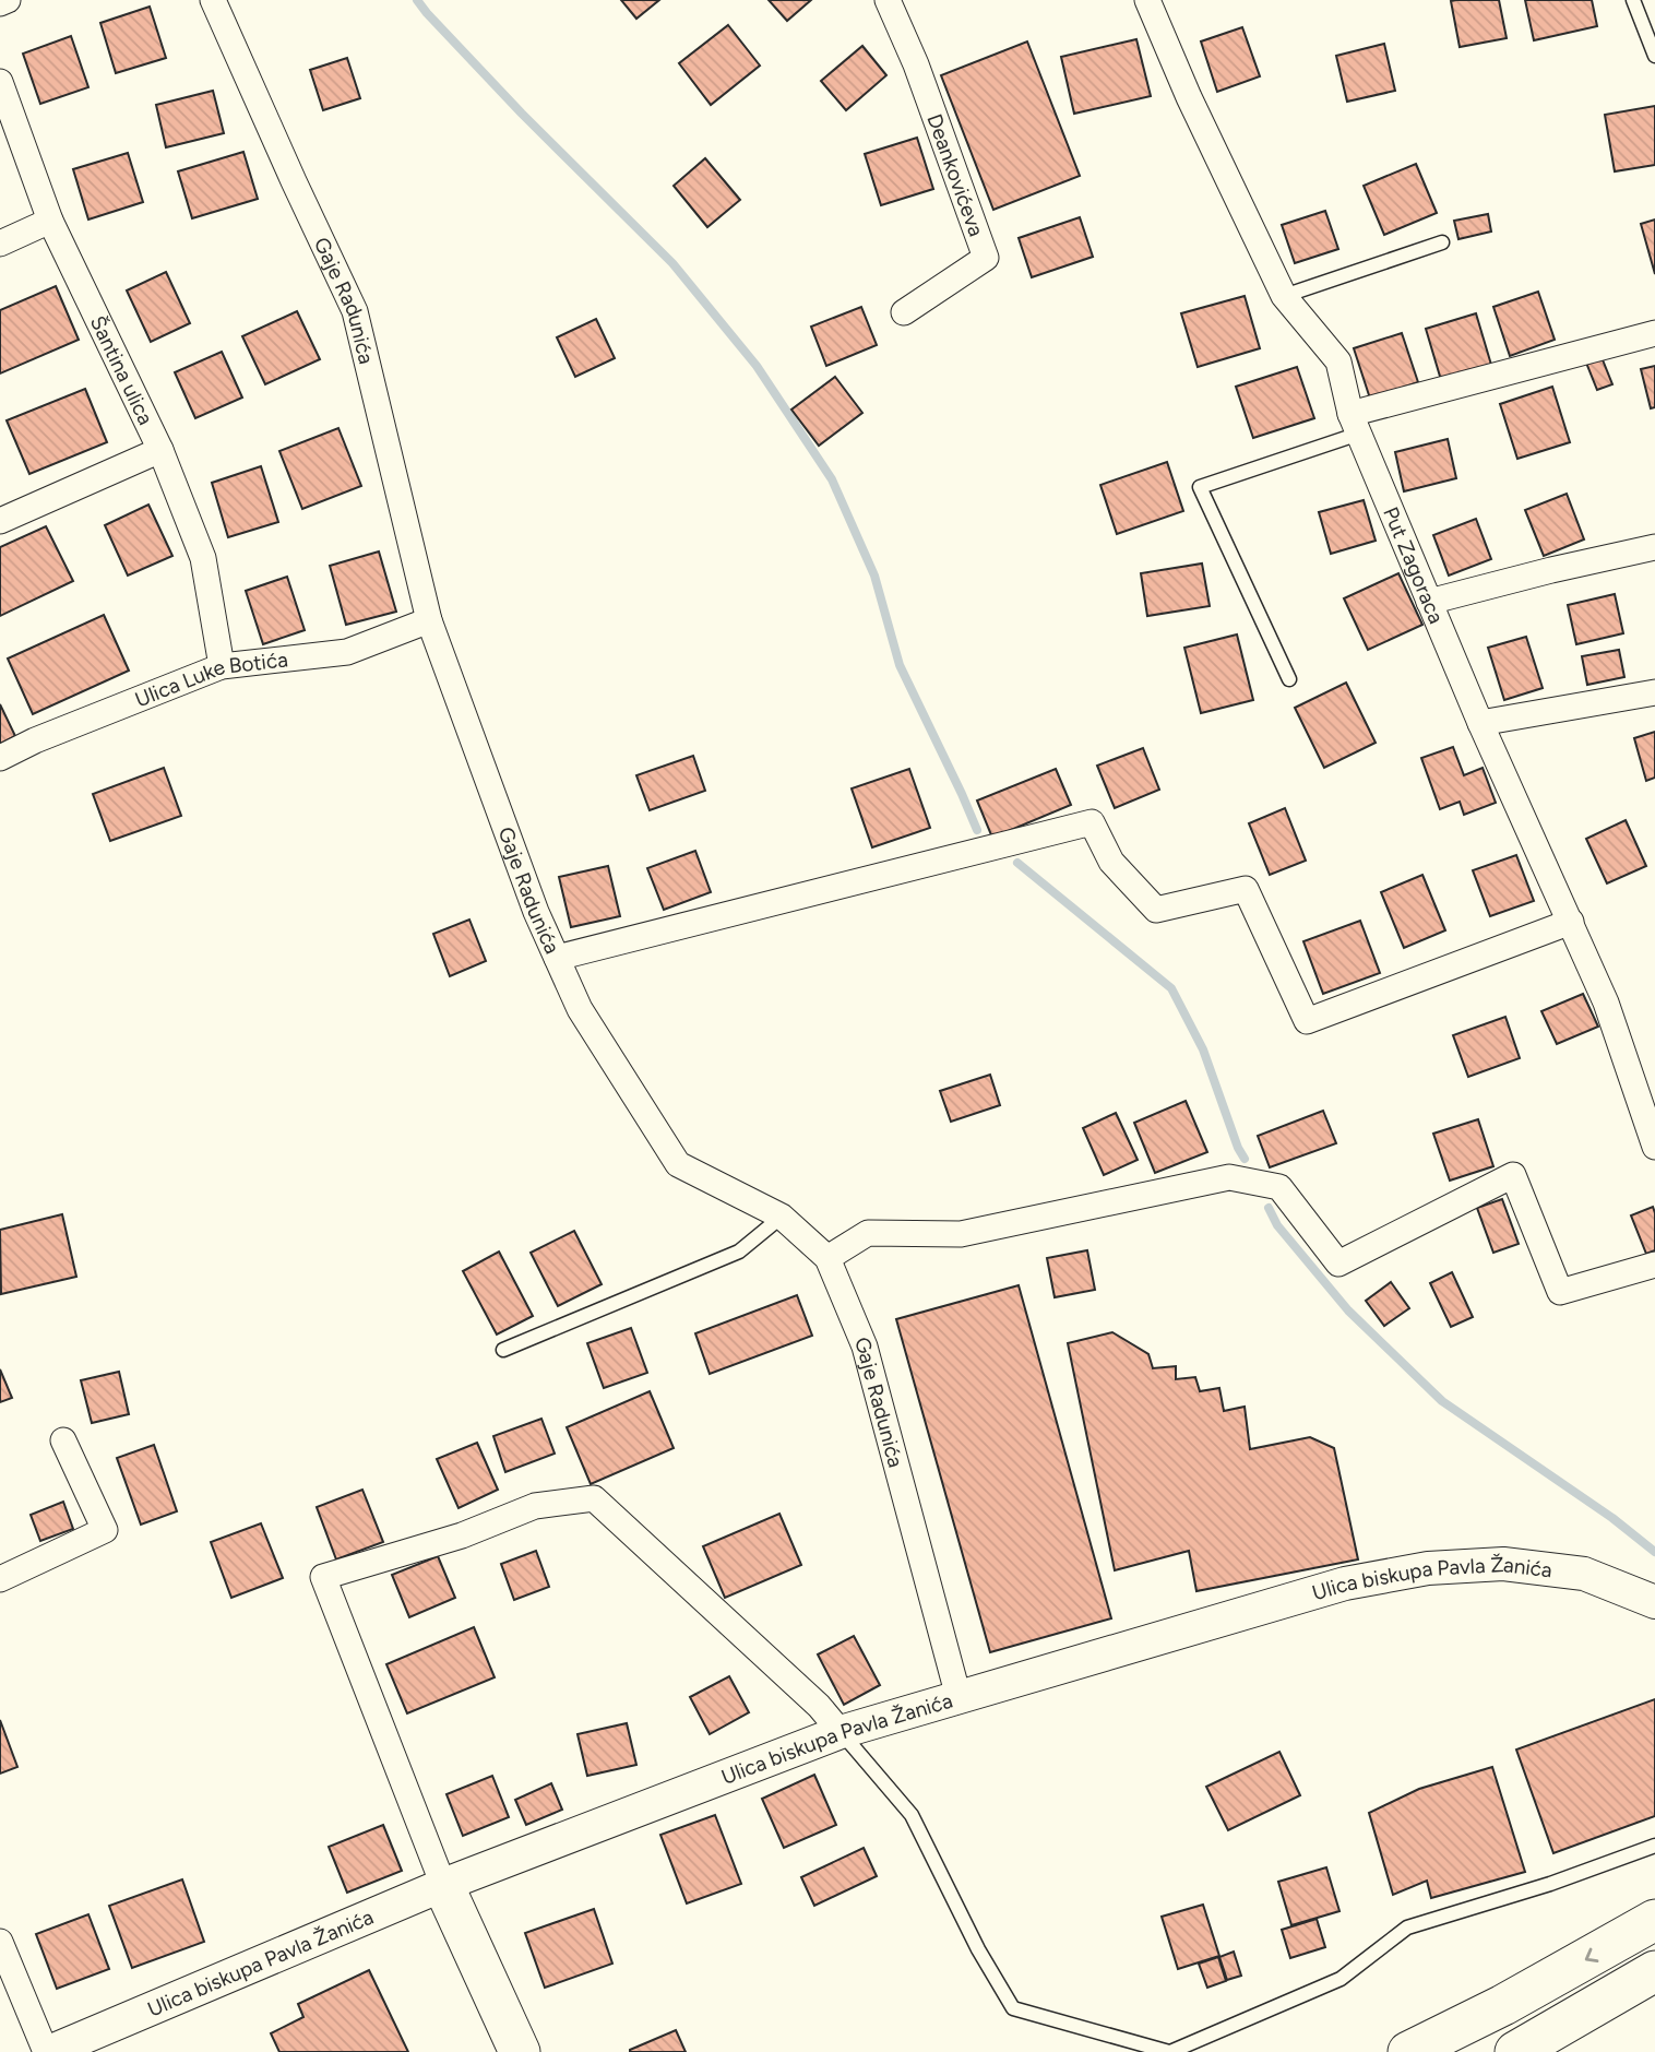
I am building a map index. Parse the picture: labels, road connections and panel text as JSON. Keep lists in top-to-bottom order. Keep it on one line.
{"streets":{"street":["Deankovićeva","Gaje Radunića","Šantina ulica","Put Zagoraca","Ulica Luke Botića","Ulica biskupa Pavla Žanića"]},"crossings":[["Gaje Radunića","Ulica Luke Botića"],["Gaje Radunića","Ulica biskupa Pavla Žanića"],["Šantina ulica","Ulica Luke Botića"]]}
